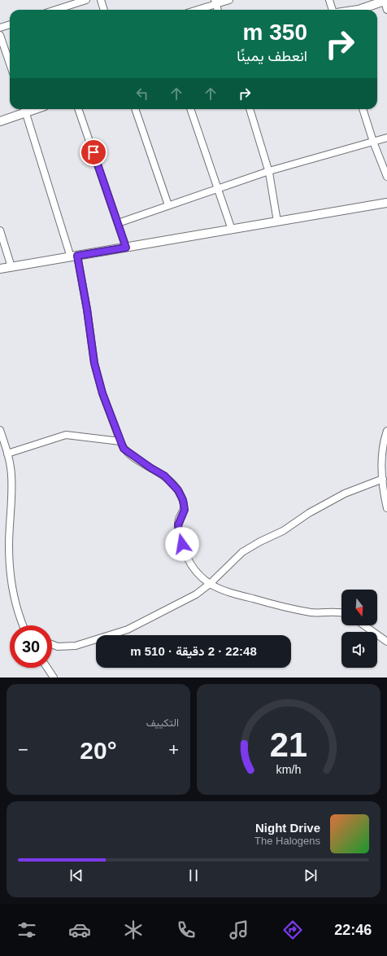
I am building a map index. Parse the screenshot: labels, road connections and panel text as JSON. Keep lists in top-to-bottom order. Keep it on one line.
{"north":"bottom","page":{"turn":["350 m","انعطف يمينًا"],"limit":"30","trip":"22:48 · 2 دقيقة · 510 m","tile":"التكييف","heat":["−","20°","+"],"song":["Night Drive","The Halogens"],"tabs":"22:46","gauge":["21","km/h"]}}
